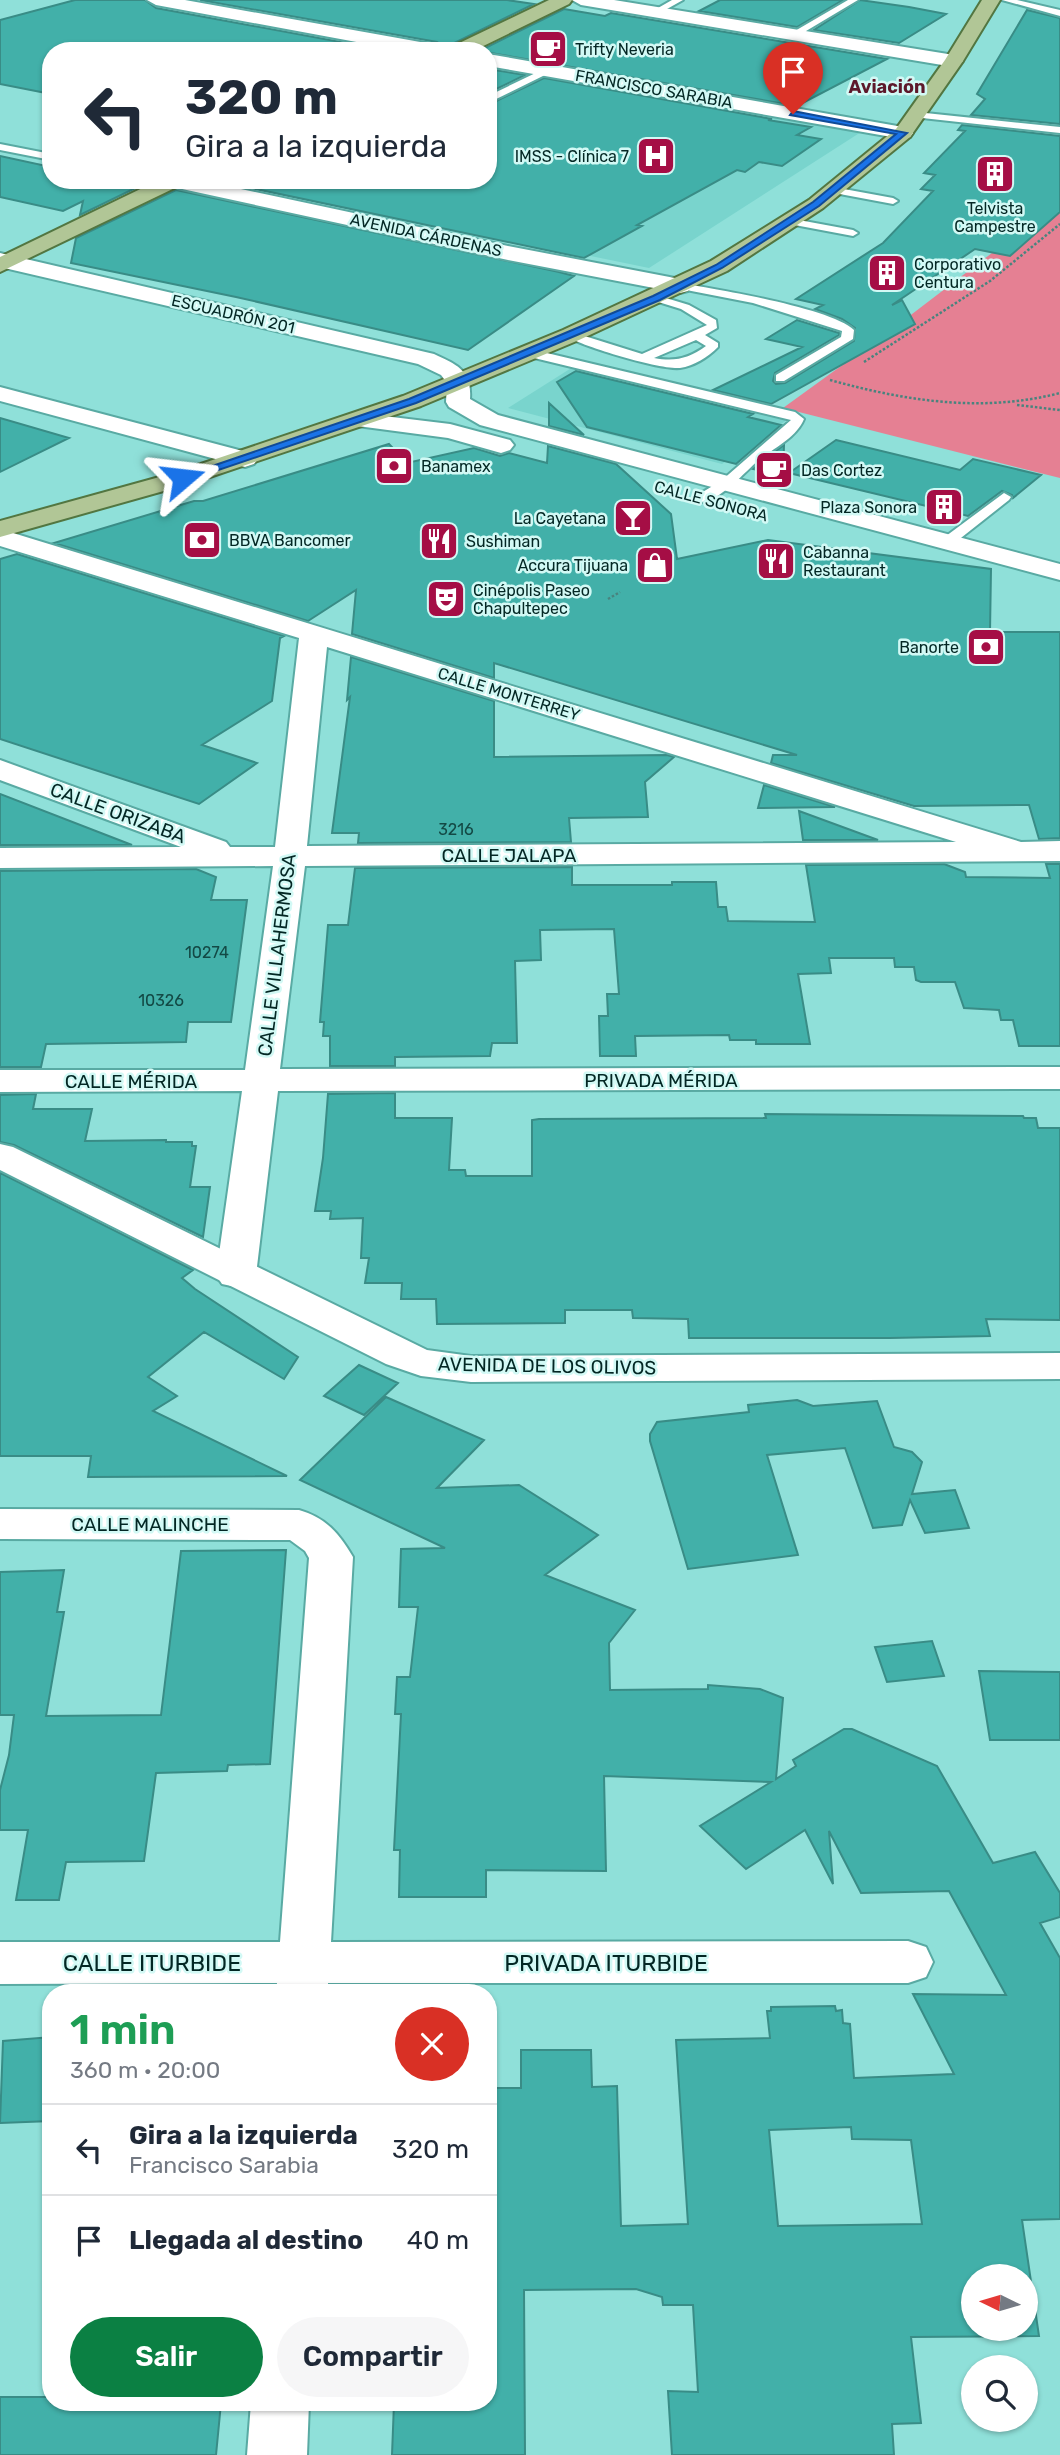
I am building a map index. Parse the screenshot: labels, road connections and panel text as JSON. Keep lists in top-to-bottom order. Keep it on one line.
{"streets":{"street":["FRANCISCO SARABIA","AVENIDA CÁRDENAS","ESCUADRÓN 201","CALLE SONORA","CALLE MONTERREY","CALLE ORIZABA","CALLE JALAPA","CALLE VILLAHERMOSA","PRIVADA MÉRIDA","CALLE MÉRIDA","AVENIDA DE LOS OLIVOS","CALLE MALINCHE","CALLE ITURBIDE","PRIVADA ITURBIDE"]},"crossings":[["ESCUADRÓN 201","CALLE SONORA"],["CALLE MONTERREY","CALLE JALAPA"],["CALLE MONTERREY","CALLE VILLAHERMOSA"],["CALLE ORIZABA","CALLE JALAPA"],["CALLE JALAPA","CALLE VILLAHERMOSA"],["CALLE VILLAHERMOSA","PRIVADA MÉRIDA"],["CALLE VILLAHERMOSA","CALLE MÉRIDA"],["CALLE VILLAHERMOSA","AVENIDA DE LOS OLIVOS"],["PRIVADA MÉRIDA","CALLE MÉRIDA"],["CALLE MALINCHE","CALLE ITURBIDE"],["CALLE MALINCHE","PRIVADA ITURBIDE"],["CALLE ITURBIDE","PRIVADA ITURBIDE"]],"districts":["Aviación"],"places":{"cafe":["Trifty Neveria","Das Cortez"],"hospital":["IMSS - Clínica 7"],"building":["Telvista Campestre","Corporativo Centura","Plaza Sonora"],"bank":["Banamex","BBVA Bancomer","Banorte"],"bar":["La Cayetana"],"restaurant":["Sushiman","Cabanna Restaurant"],"shop":["Accura Tijuana"],"theatre":["Cinépolis Paseo Chapultepec"]},"house_numbers":["3216","10274","10326"],"north":"left","page":{"turn":["320 m","Gira a la izquierda"],"heading":["1 min","360 m · 20:00"],"list":[{"name":"Gira a la izquierda","note":"Francisco Sarabia","value":"320 m"},{"name":"Llegada al destino","value":"40 m"}],"buttons":["Salir","Compartir"]}}
